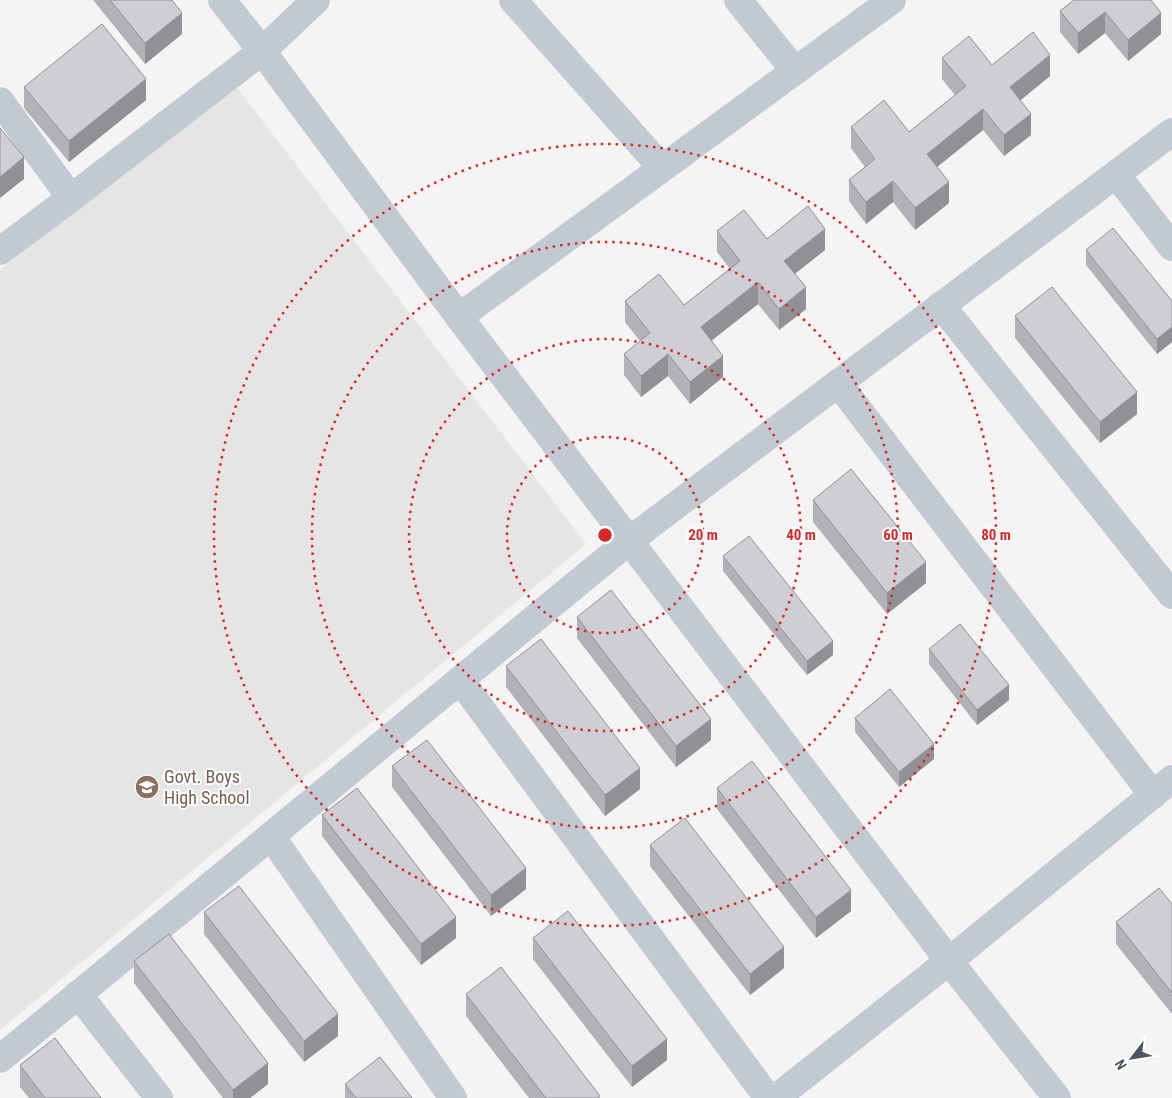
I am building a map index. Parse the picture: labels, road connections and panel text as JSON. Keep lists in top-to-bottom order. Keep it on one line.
{"places":{"school or university":["Govt. Boys High School"]},"north":"bottom left","rings":["20 m","40 m","60 m","80 m"]}
